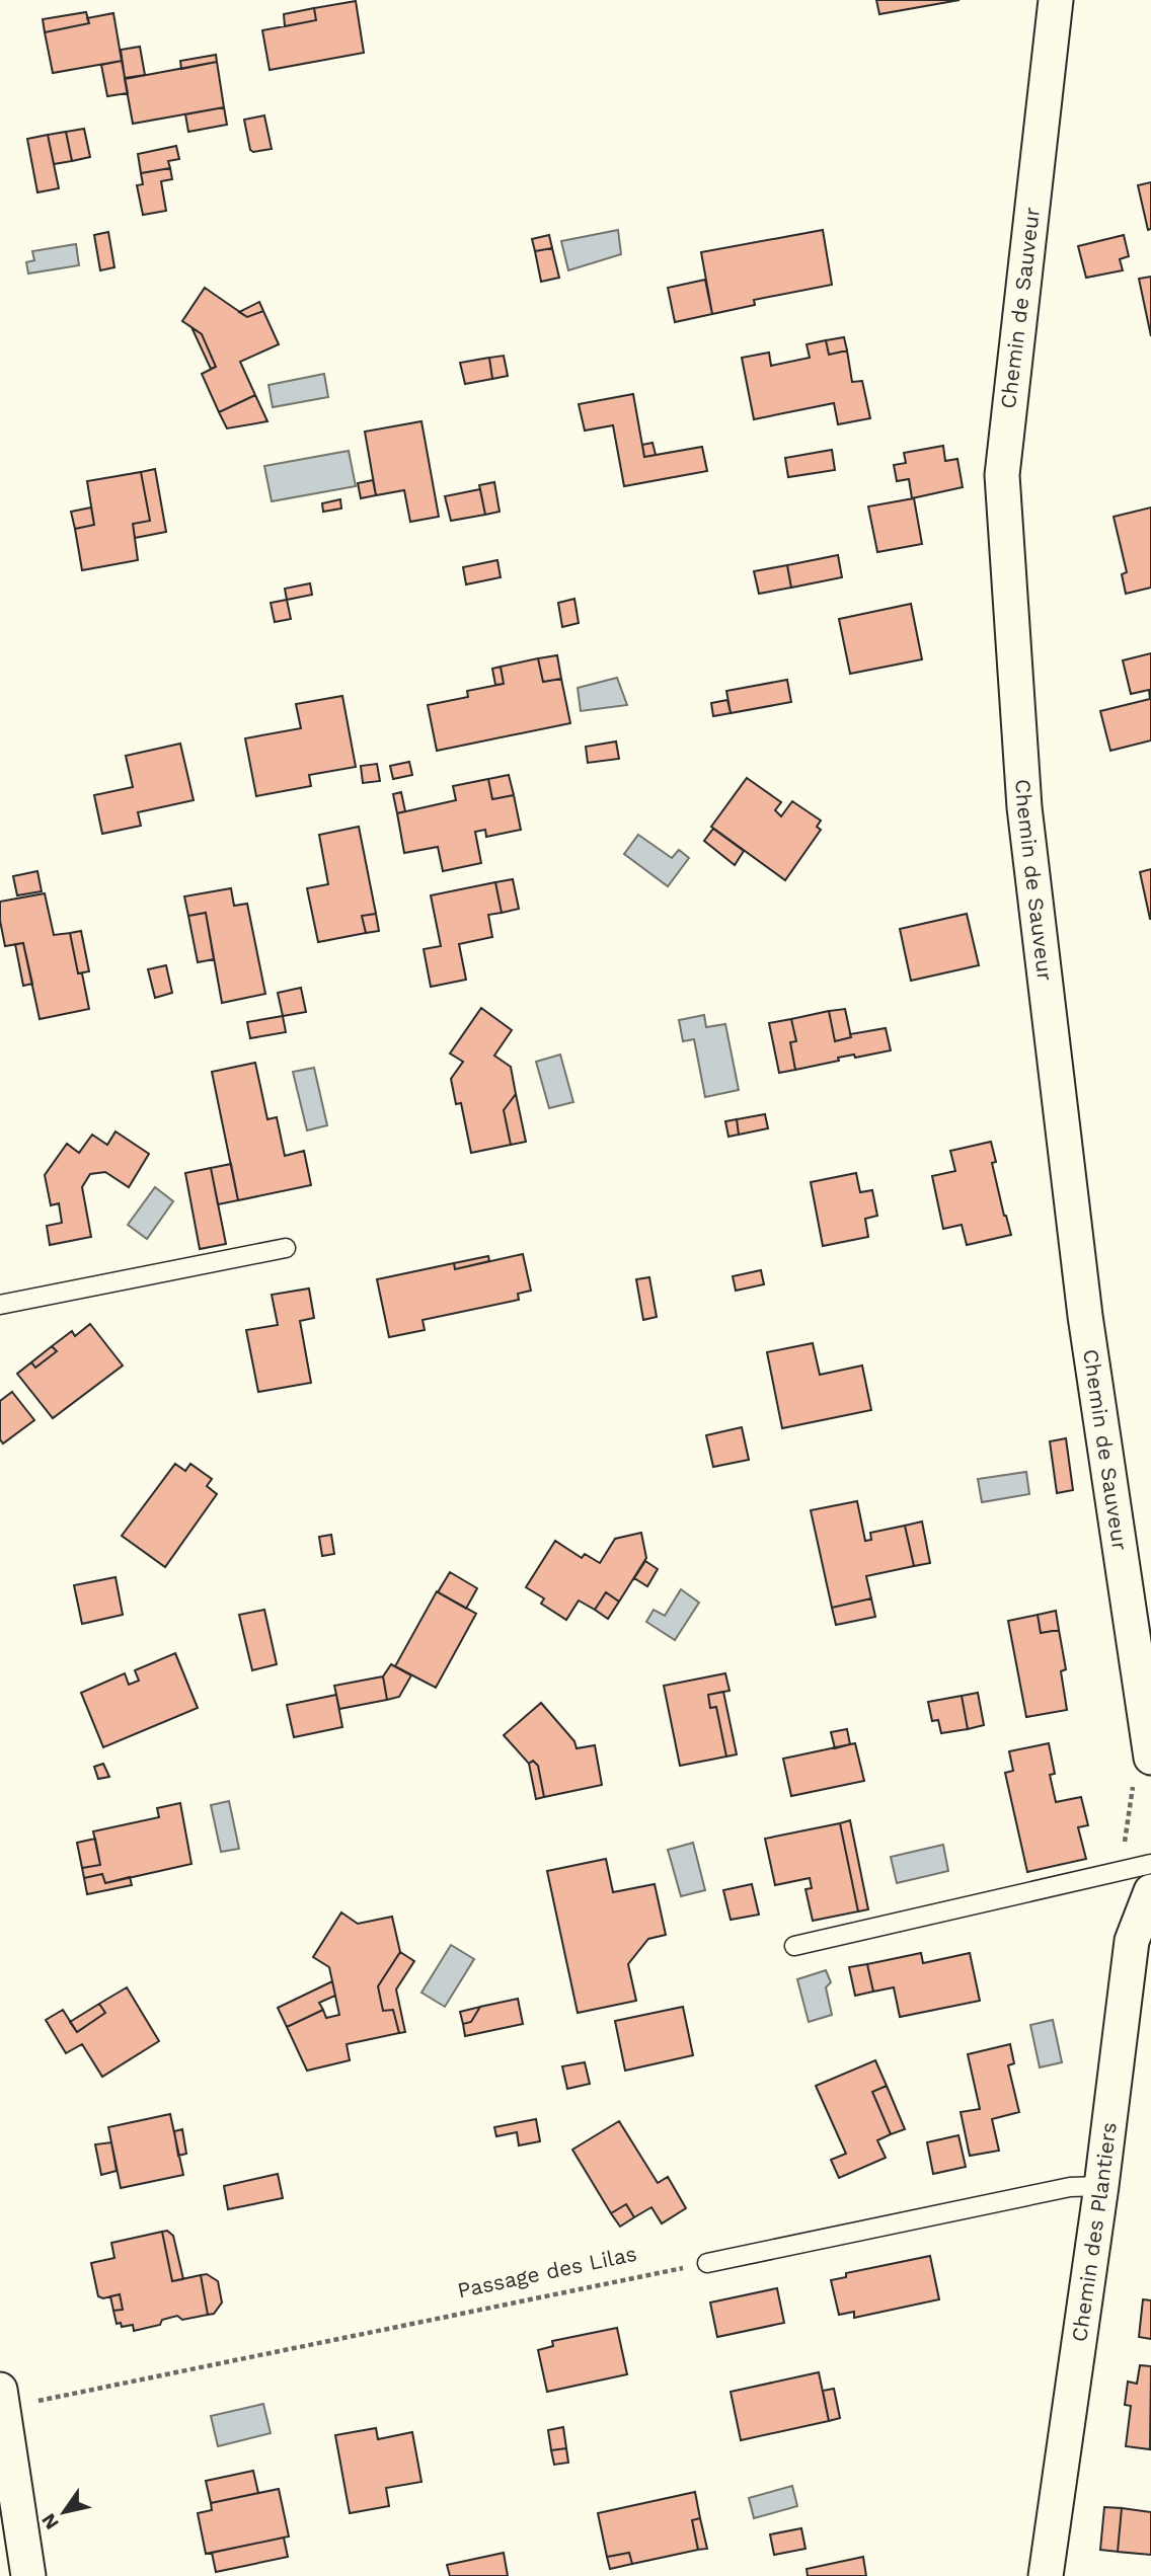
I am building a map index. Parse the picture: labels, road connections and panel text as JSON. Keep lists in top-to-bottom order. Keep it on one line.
{"streets":{"street":["Chemin de Sauveur","Chemin des Plantiers"],"path":["Passage des Lilas"]},"north":"bottom left"}
